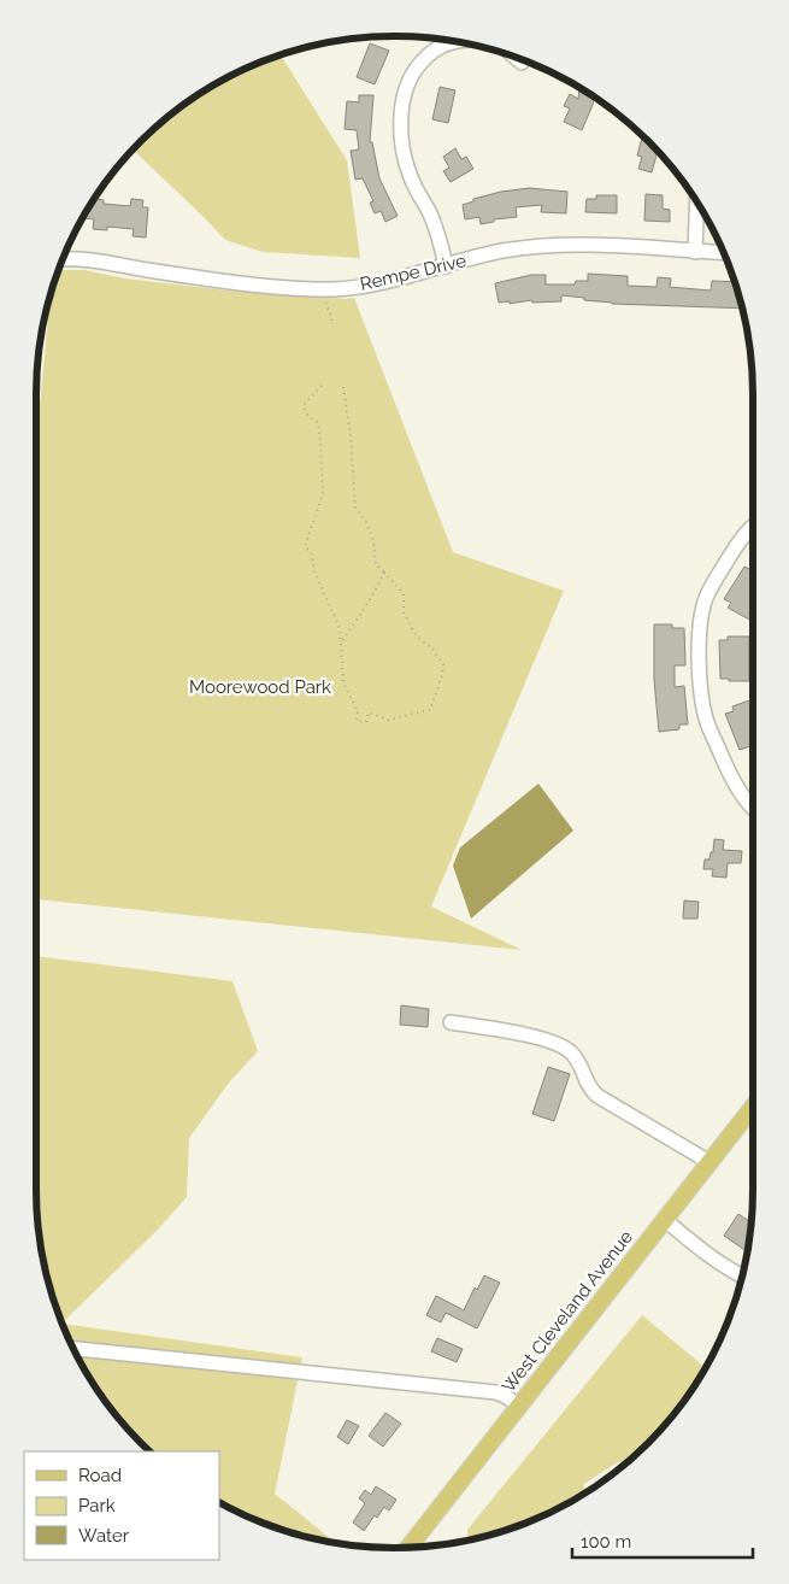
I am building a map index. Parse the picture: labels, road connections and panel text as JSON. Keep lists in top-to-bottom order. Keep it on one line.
{"streets":{"main road":["West Cleveland Avenue"],"street":["Rempe Drive"]},"parks":["Moorewood Park"],"legend":["Road","Park","Water"],"scale_bar":"100 m"}
